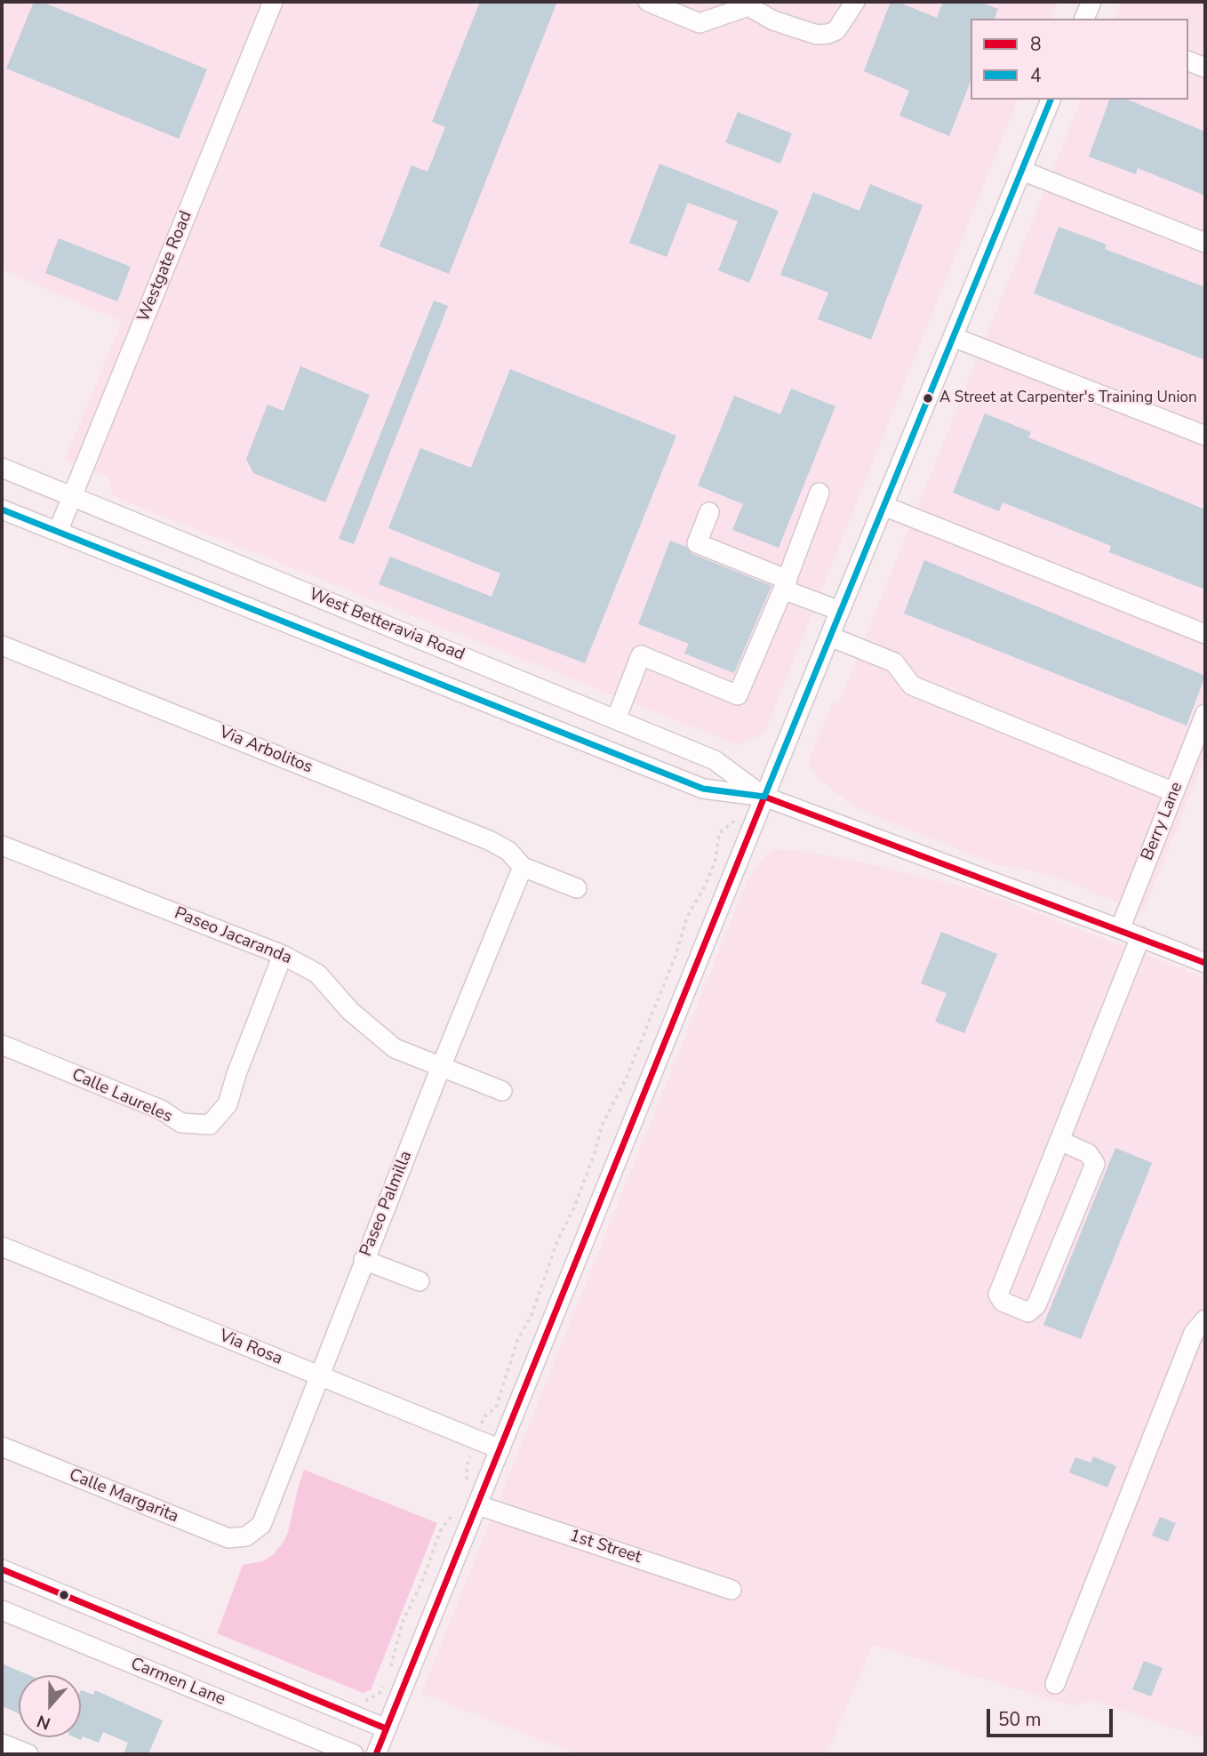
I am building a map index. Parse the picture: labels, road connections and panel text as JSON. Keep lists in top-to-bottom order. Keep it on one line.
{"streets":{"street":["Westgate Road","West Betteravia Road","Via Arbolitos","Berry Lane","Paseo Jacaranda","Calle Laureles","Paseo Palmilla","Via Rosa","Calle Margarita","1st Street","Carmen Lane"]},"crossings":[["Westgate Road","West Betteravia Road"],["West Betteravia Road","Berry Lane"],["Via Arbolitos","Paseo Palmilla"],["Paseo Jacaranda","Calle Laureles"],["Paseo Jacaranda","Paseo Palmilla"],["Paseo Palmilla","Via Rosa"],["Paseo Palmilla","Calle Margarita"]],"places":["A Street at Carpenter's Training Union"],"lines":["transit line 4","transit line 8"],"legend":["8","4"],"scale_bar":"50 m","north":"bottom"}
